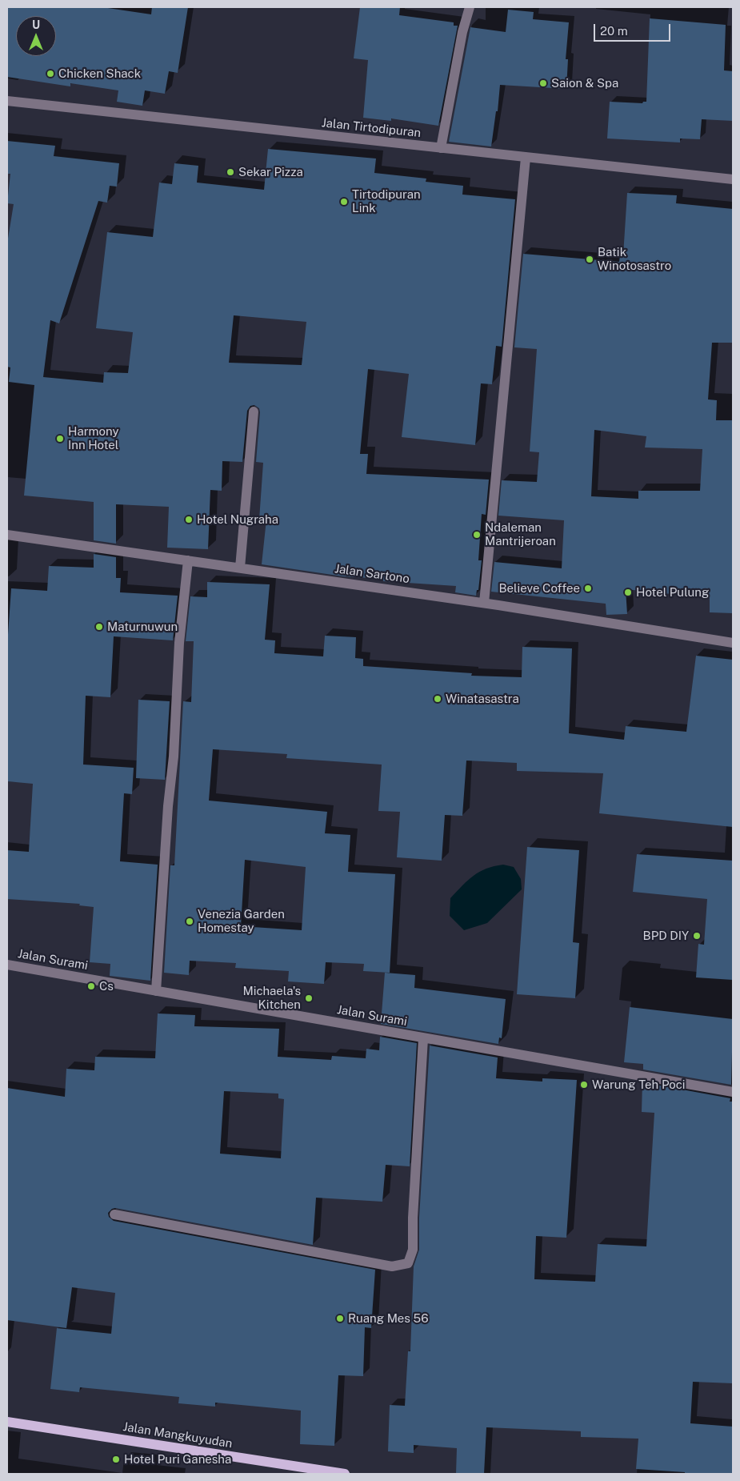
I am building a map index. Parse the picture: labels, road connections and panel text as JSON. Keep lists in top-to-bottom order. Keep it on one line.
{"streets":{"main road":["Jalan Mangkuyudan"],"street":["Jalan Tirtodipuran","Jalan Sartono","Jalan Surami"]},"places":["Chicken Shack","Saion & Spa","Sekar Pizza","Tirtodipuran Link","Batik Winotosastro","Harmony Inn Hotel","Hotel Nugraha","Ndaleman Mantrijeroan","Believe Coffee","Hotel Pulung","Maturnuwun","Winatasastra","Venezia Garden Homestay","BPD DIY","Cs","Michaela's Kitchen","Warung Teh Poci","Ruang Mes 56","Hotel Puri Ganesha"],"scale_bar":"20 m","north":"top"}
